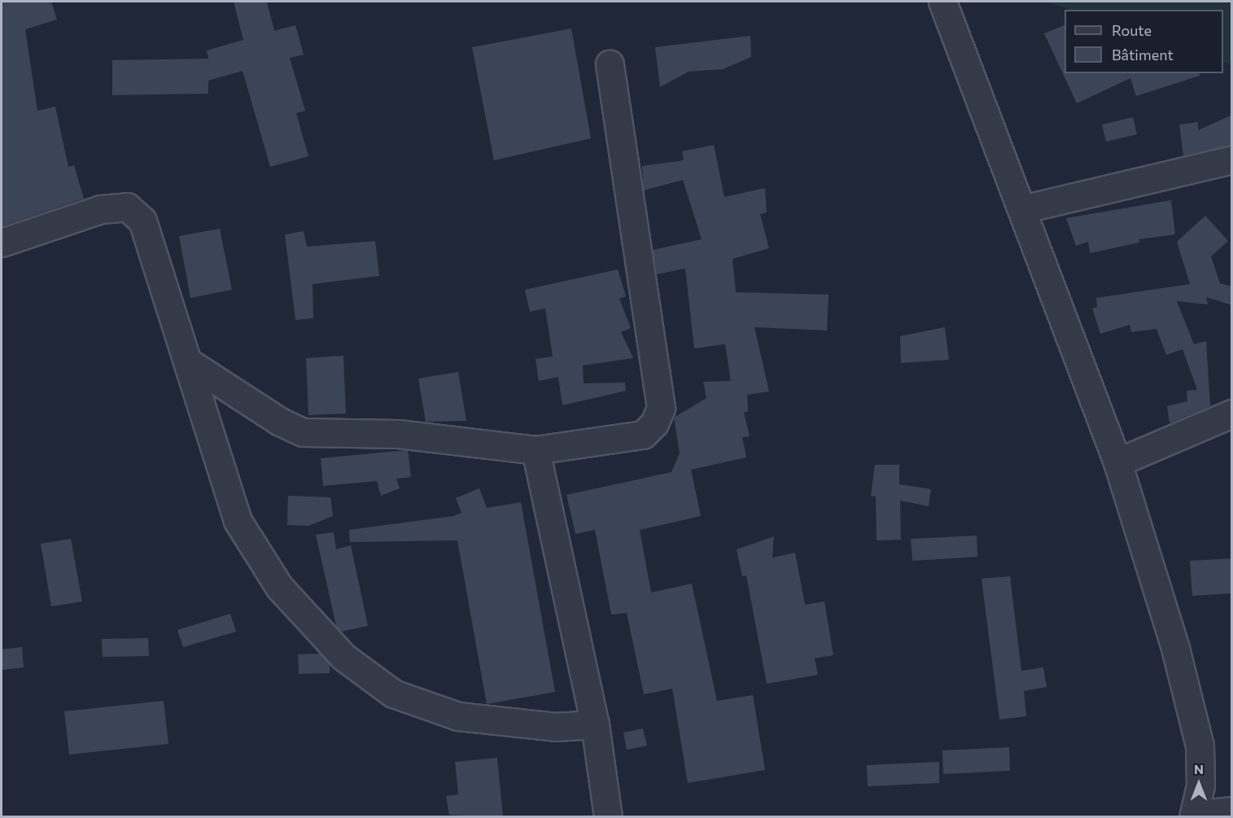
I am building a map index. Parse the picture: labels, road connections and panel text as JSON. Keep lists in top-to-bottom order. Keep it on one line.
{"legend":["Route","Bâtiment"],"north":"top"}
